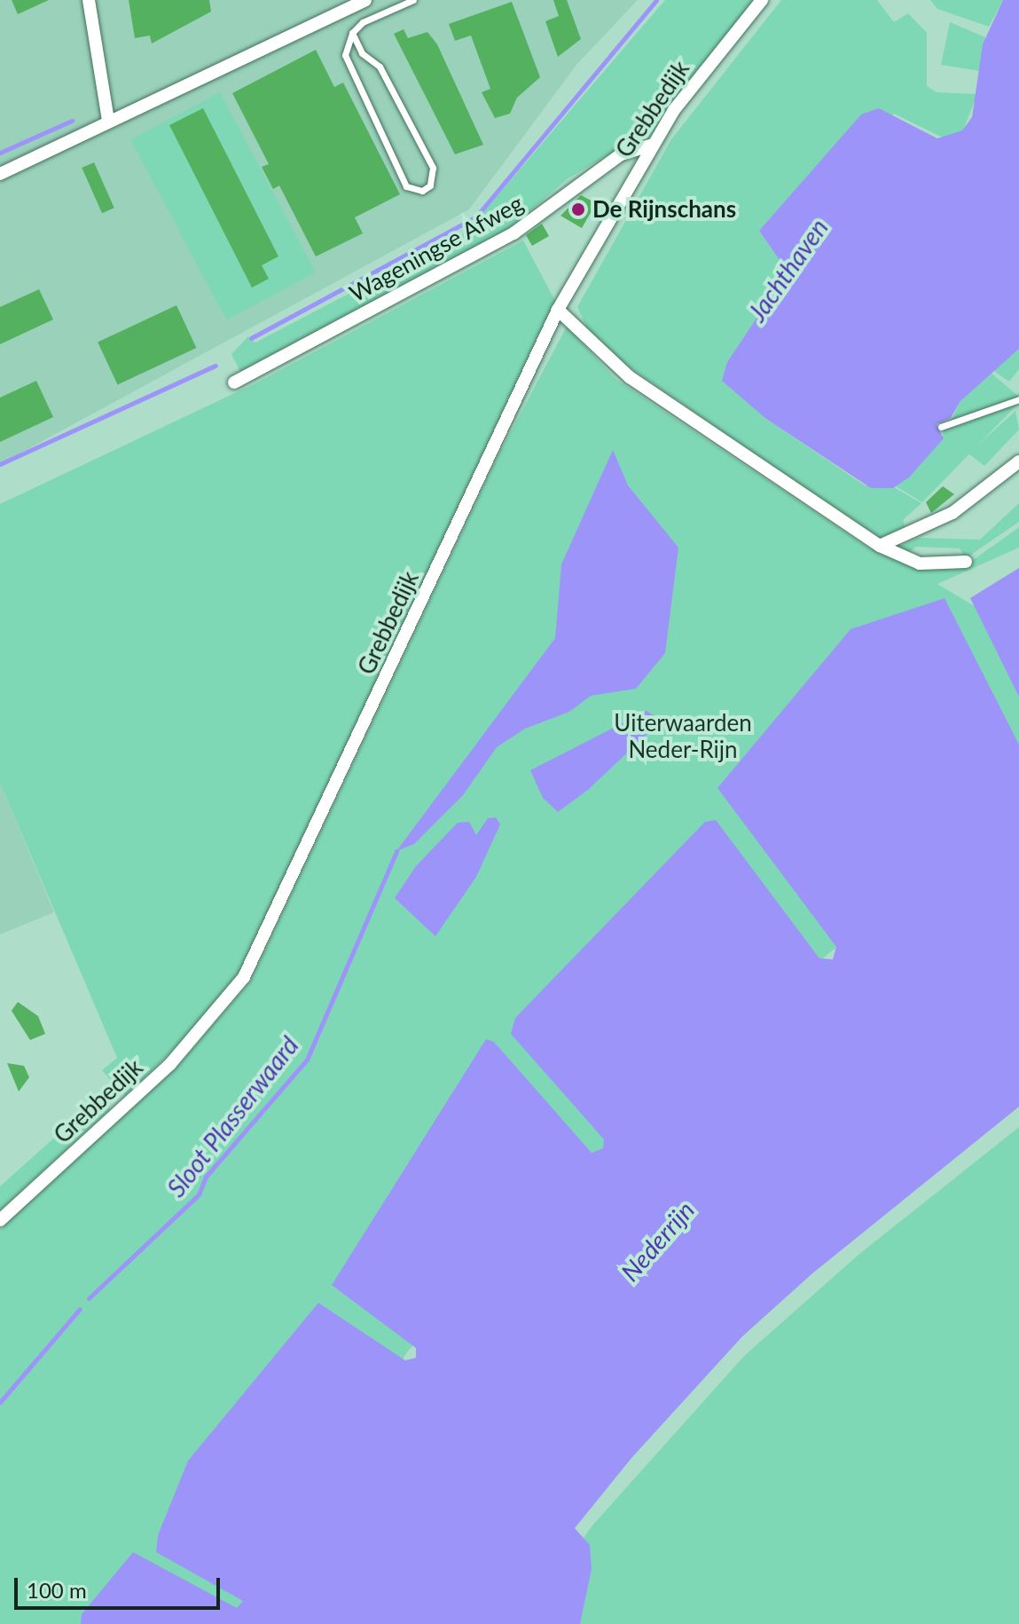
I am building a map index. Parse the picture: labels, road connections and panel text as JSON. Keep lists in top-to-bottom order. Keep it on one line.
{"streets":{"street":["Grebbedijk","Wageningse Afweg"]},"crossings":[["Grebbedijk","Wageningse Afweg"]],"water":["Jachthaven","Sloot Plasserwaard","Nederrijn"],"parks":["Uiterwaarden Neder-Rijn"],"places":["De Rijnschans"],"scale_bar":"100 m"}
